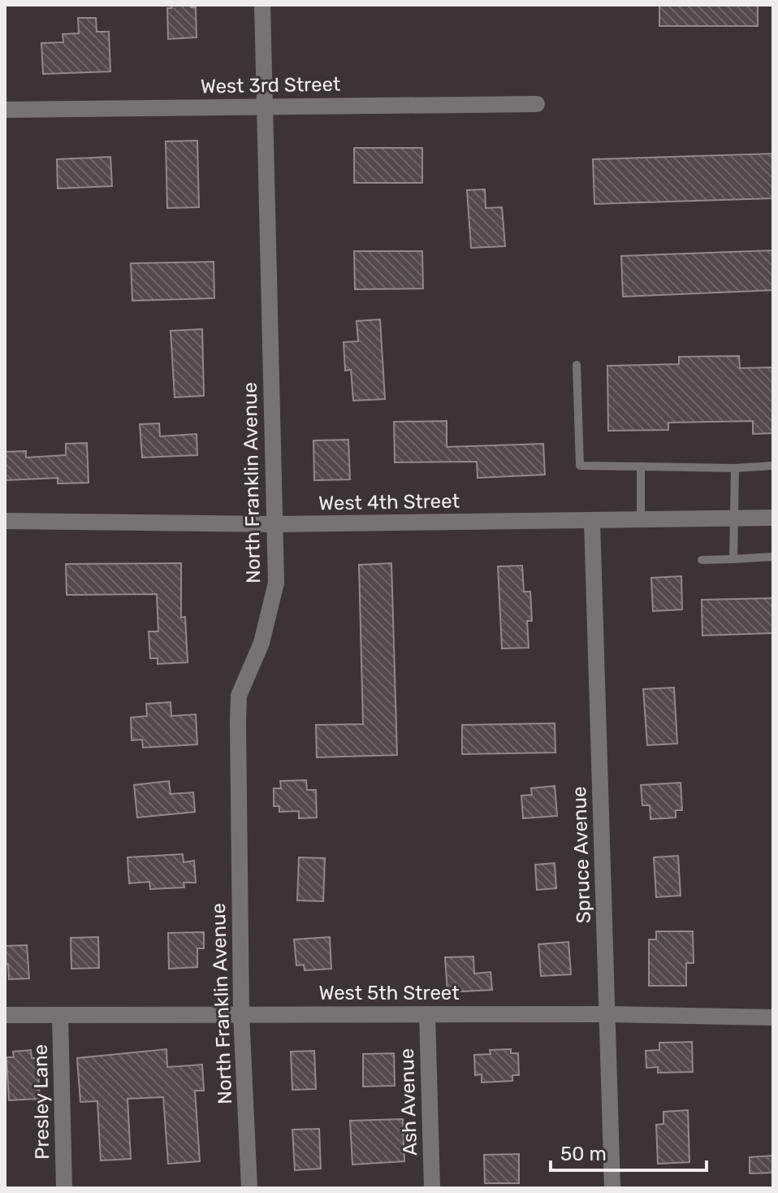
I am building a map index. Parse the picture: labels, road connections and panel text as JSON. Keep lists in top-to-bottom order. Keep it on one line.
{"streets":{"street":["West 3rd Street","North Franklin Avenue","West 4th Street","Spruce Avenue","West 5th Street","Presley Lane","Ash Avenue"]},"crossings":[["West 3rd Street","North Franklin Avenue"],["North Franklin Avenue","West 4th Street"],["North Franklin Avenue","West 5th Street"],["West 4th Street","Spruce Avenue"],["Spruce Avenue","West 5th Street"],["West 5th Street","Presley Lane"],["West 5th Street","Ash Avenue"]],"scale_bar":"50 m"}
